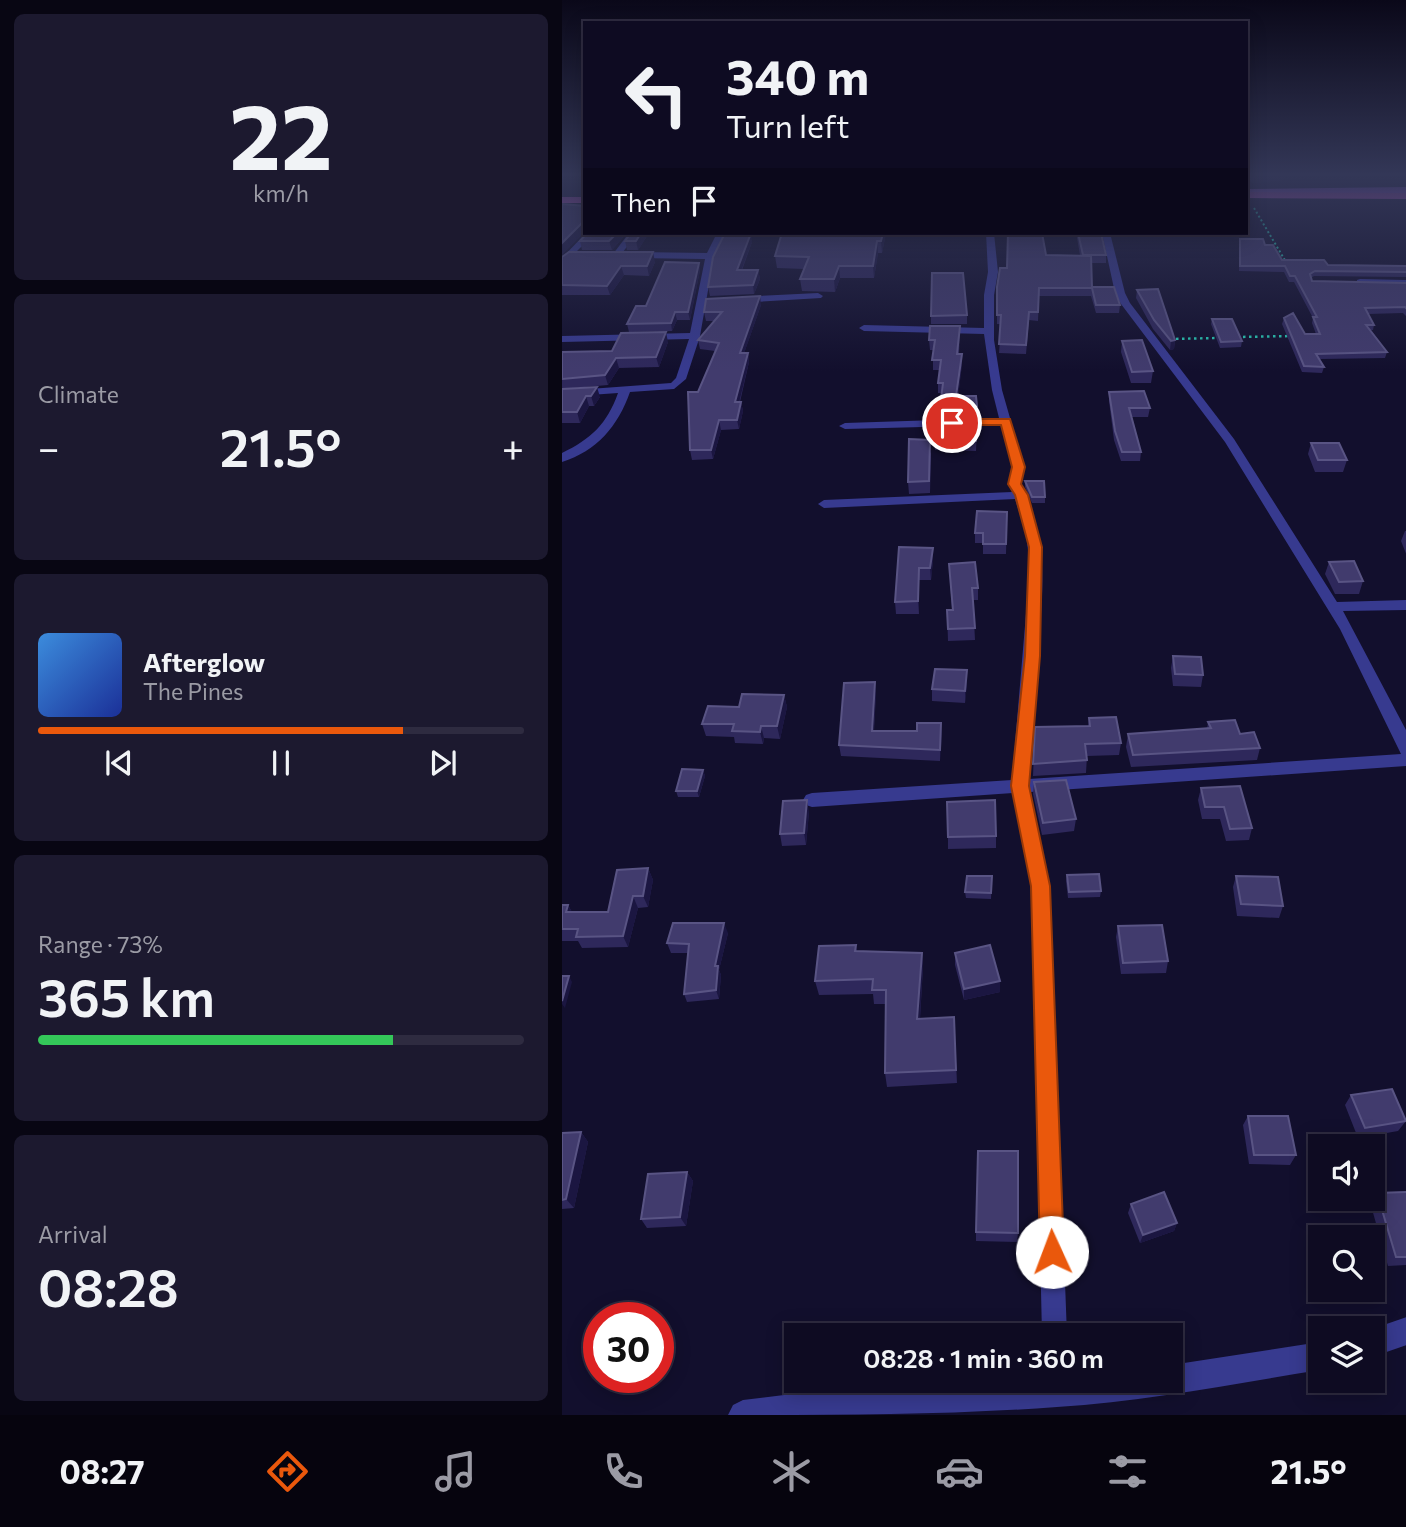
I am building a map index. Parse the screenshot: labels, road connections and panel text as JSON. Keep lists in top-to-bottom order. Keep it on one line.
{"page":{"tile":[["22","km/h"],"Climate",["Range · 73%","365 km"],["Arrival","08:28"]],"turn":["340 m","Turn left"],"then":"Then","heat":["−","21.5°","+"],"song":["Afterglow","The Pines"],"limit":"30","trip":"08:28 · 1 min · 360 m","tabs":["08:27","21.5°"]}}
